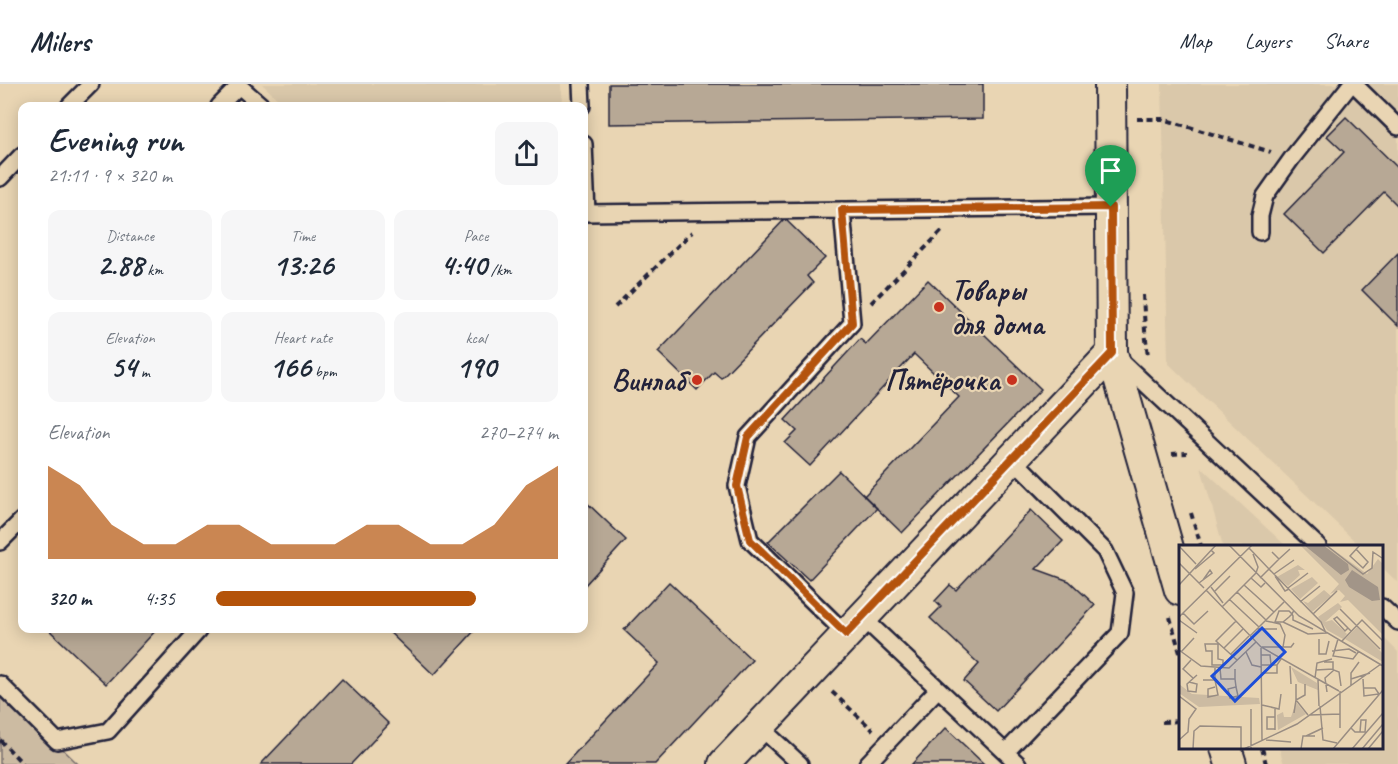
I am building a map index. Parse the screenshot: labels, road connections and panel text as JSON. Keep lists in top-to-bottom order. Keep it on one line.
{"places":["Товары для дома","Винлаб","Пятёрочка"],"page":{"header":"Milers","nav":["Map","Layers","Share"],"heading":["Evening run","21:11 · 9 × 320 m"],"stats":[["Distance","2.88 km"],["Time","13:26"],["Pace","4:40 /km"],["Elevation","54 m"],["Heart rate","166 bpm"],["kcal","190"]],"chart":["Elevation","270–274 m"],"list":[{"name":"320 m","note":"4:35"}]}}
